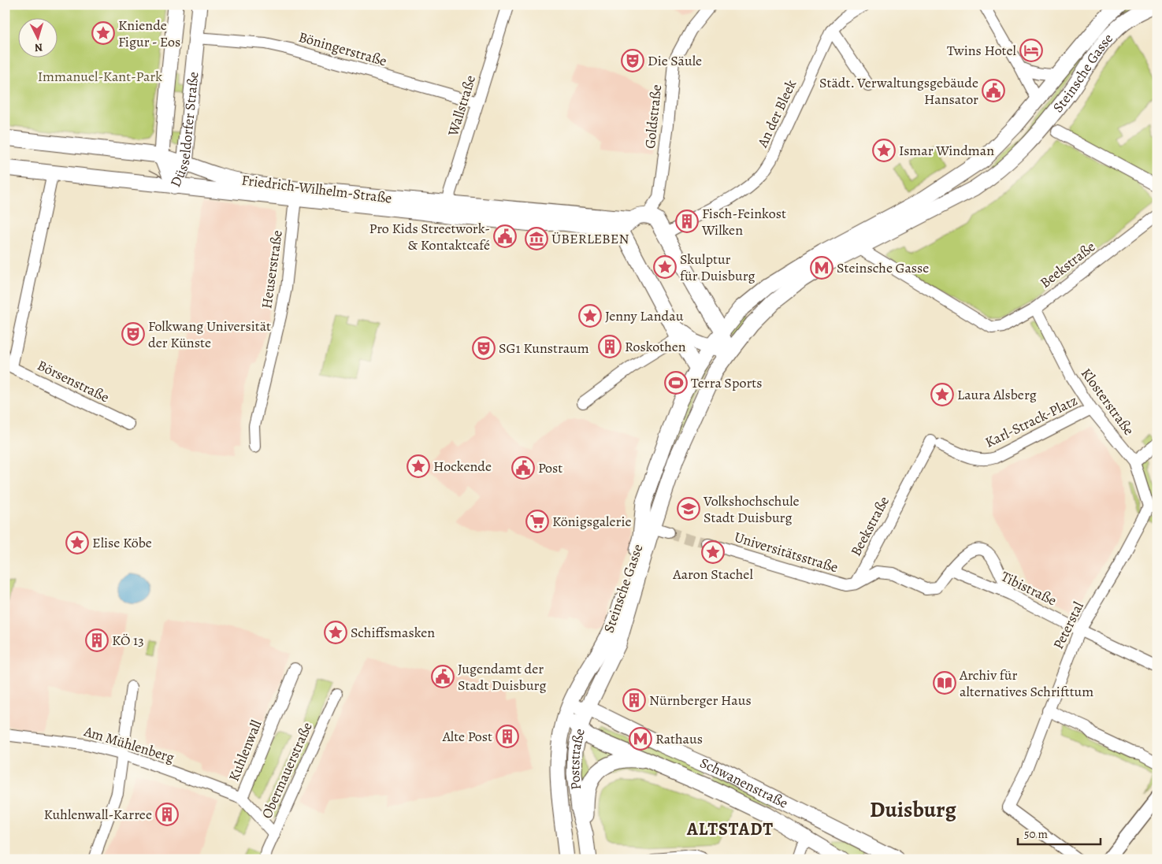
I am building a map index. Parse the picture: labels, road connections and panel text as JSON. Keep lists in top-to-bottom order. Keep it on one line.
{"streets":{"main road":["Steinsche Gasse","Düsseldorfer Straße","Friedrich-Wilhelm-Straße","Poststraße","Schwanenstraße"],"street":["Böningerstraße","Wallstraße","An der Bleek","Goldstraße","Beekstraße","Heuserstraße","Börsenstraße","Klosterstraße","Karl-Strack-Platz","Universitätsstraße","Tibistraße","Peterstal","Am Mühlenberg","Kuhlenwall","Obermauerstraße"]},"crossings":[["Böningerstraße","Wallstraße"],["Böningerstraße","Düsseldorfer Straße"],["Steinsche Gasse","Beekstraße"],["Steinsche Gasse","Poststraße"],["Steinsche Gasse","Schwanenstraße"],["Wallstraße","Friedrich-Wilhelm-Straße"],["Goldstraße","Friedrich-Wilhelm-Straße"],["Düsseldorfer Straße","Friedrich-Wilhelm-Straße"],["Friedrich-Wilhelm-Straße","Heuserstraße"],["Beekstraße","Klosterstraße"],["Beekstraße","Karl-Strack-Platz"],["Beekstraße","Universitätsstraße"],["Klosterstraße","Karl-Strack-Platz"],["Klosterstraße","Peterstal"],["Tibistraße","Peterstal"],["Am Mühlenberg","Kuhlenwall"],["Kuhlenwall","Obermauerstraße"],["Poststraße","Schwanenstraße"]],"districts":["Duisburg","ALTSTADT"],"parks":["Immanuel-Kant-Park"],"places":{"place":["Kniende Figur - Eos","Ismar Windman","Skulptur für Duisburg","Jenny Landau","Laura Alsberg","Hockende","Elise Köbe","Aaron Stachel","Schiffsmasken"],"hotel":["Twins Hotel"],"theatre":["Die Säule","Folkwang Universität der Künste","SG1 Kunstraum"],"public building":["Städt. Verwaltungsgebäude Hansator","Pro Kids Streetwork- & Kontaktcafé","Post","Jugendamt der Stadt Duisburg"],"building":["Fisch-Feinkost Wilken","Roskothen","KÖ 13","Nürnberger Haus","Alte Post","Kuhlenwall-Karree"],"museum":["ÜBERLEBEN"],"metro station":["Steinsche Gasse","Rathaus"],"sports":["Terra Sports"],"school or university":["Volkshochschule Stadt Duisburg"],"supermarket":["Königsgalerie"],"library":["Archiv für alternatives Schrifttum"]},"scale_bar":"50 m","north":"bottom"}
